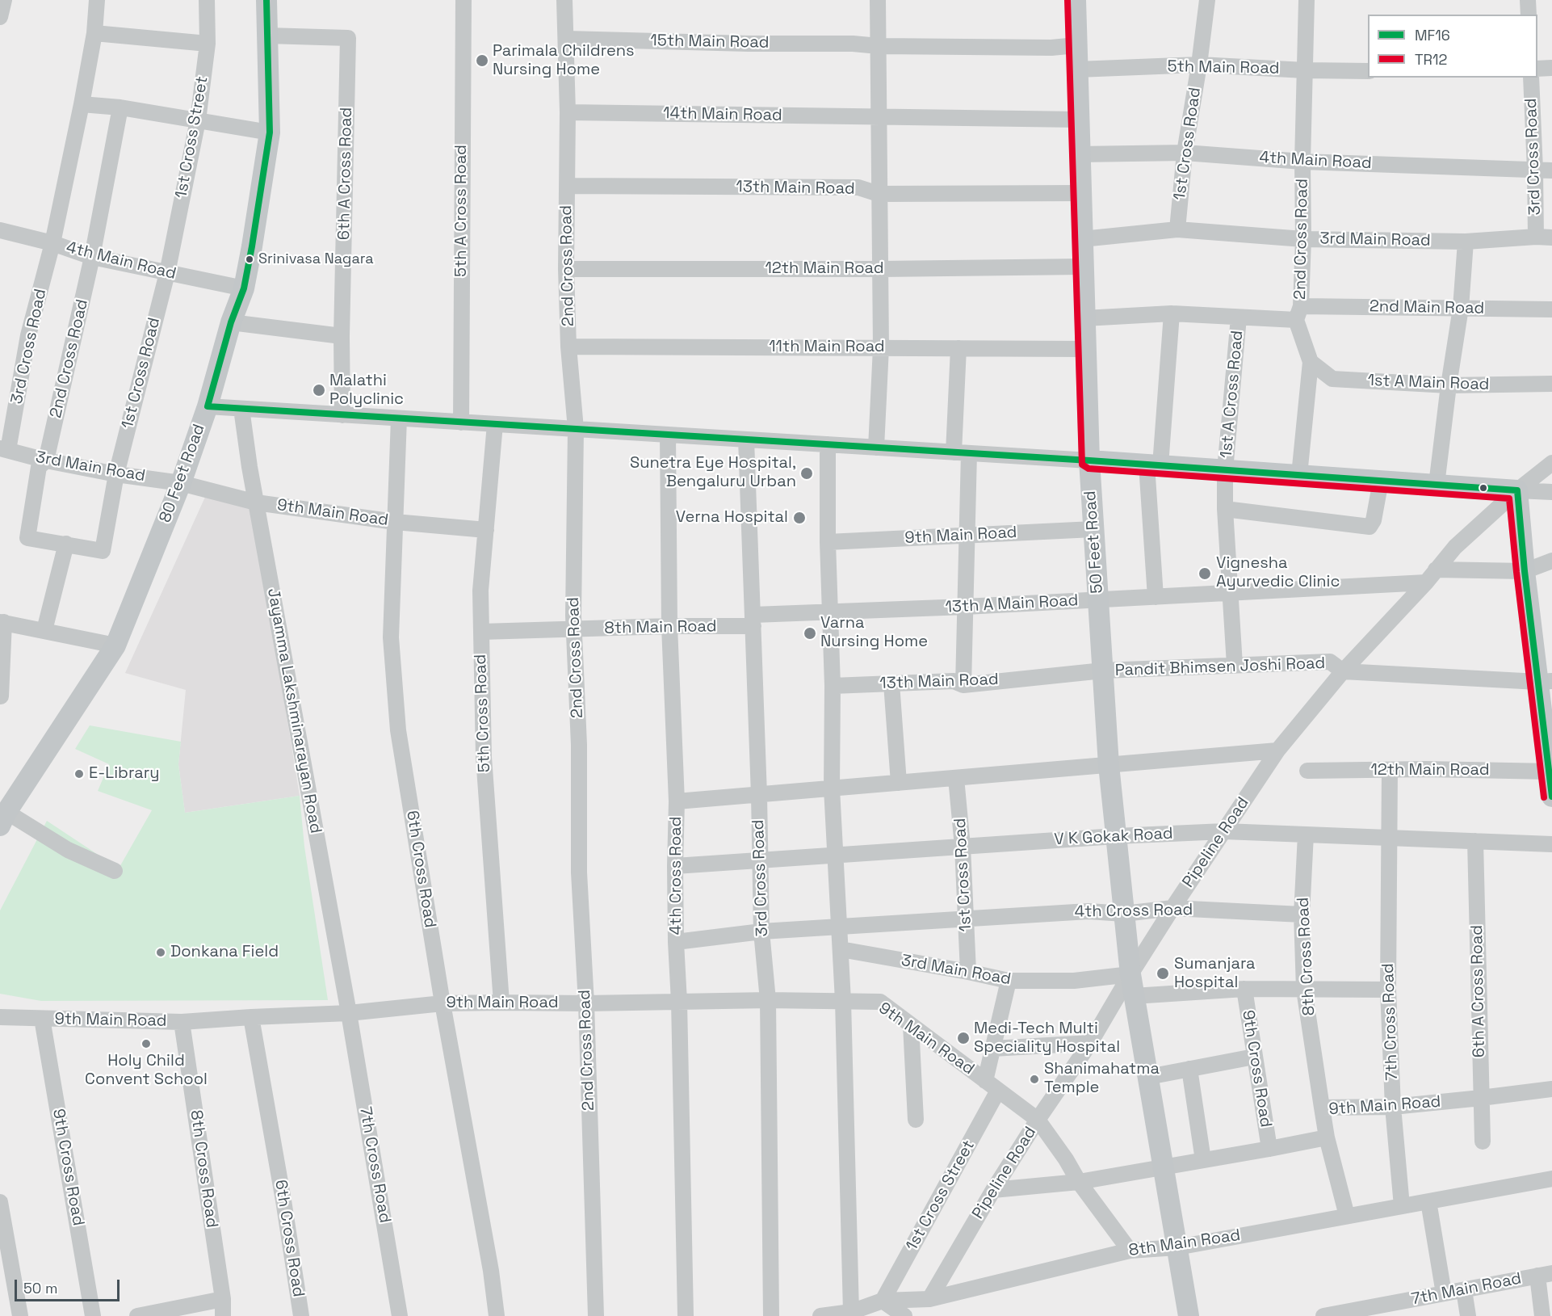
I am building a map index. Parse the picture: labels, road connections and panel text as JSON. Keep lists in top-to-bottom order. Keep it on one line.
{"streets":{"main road":["80 Feet Road","50 Feet Road"],"street":["15th Main Road","5th Main Road","14th Main Road","1st Cross Street","1st Cross Road","3rd Cross Road","4th Main Road","6th A Cross Road","13th Main Road","5th A Cross Road","2nd Cross Road","3rd Main Road","12th Main Road","2nd Main Road","11th Main Road","1st A Main Road","1st A Cross Road","9th Main Road","13th A Main Road","8th Main Road","Pandit Bhimsen Joshi Road","Jayamma Lakshminarayan Road","5th Cross Road","V K Gokak Road","Pipeline Road","6th Cross Road","4th Cross Road","8th Cross Road","7th Cross Road","9th Cross Road","7th Main Road"]},"crossings":[["15th Main Road","2nd Cross Road"],["15th Main Road","50 Feet Road"],["5th Main Road","1st Cross Road"],["5th Main Road","2nd Cross Road"],["5th Main Road","50 Feet Road"],["14th Main Road","2nd Cross Road"],["14th Main Road","50 Feet Road"],["1st Cross Street","1st Cross Road"],["1st Cross Street","4th Main Road"],["1st Cross Street","9th Main Road"],["1st Cross Street","8th Main Road"],["1st Cross Road","4th Main Road"],["1st Cross Road","2nd Cross Road"],["1st Cross Road","3rd Main Road"],["1st Cross Road","V K Gokak Road"],["1st Cross Road","4th Cross Road"],["3rd Cross Road","4th Main Road"],["3rd Cross Road","3rd Main Road"],["3rd Cross Road","9th Main Road"],["3rd Cross Road","13th A Main Road"],["3rd Cross Road","8th Main Road"],["3rd Cross Road","V K Gokak Road"],["4th Main Road","2nd Cross Road"],["4th Main Road","80 Feet Road"],["4th Main Road","50 Feet Road"],["6th A Cross Road","80 Feet Road"],["6th A Cross Road","9th Main Road"],["6th A Cross Road","V K Gokak Road"],["13th Main Road","2nd Cross Road"],["13th Main Road","50 Feet Road"],["13th Main Road","Pandit Bhimsen Joshi Road"],["2nd Cross Road","3rd Main Road"],["2nd Cross Road","12th Main Road"],["2nd Cross Road","2nd Main Road"],["2nd Cross Road","11th Main Road"],["2nd Cross Road","1st A Main Road"],["2nd Cross Road","9th Main Road"],["2nd Cross Road","8th Main Road"],["3rd Main Road","80 Feet Road"],["3rd Main Road","9th Main Road"],["3rd Main Road","50 Feet Road"],["3rd Main Road","Pipeline Road"],["12th Main Road","50 Feet Road"],["12th Main Road","7th Cross Road"],["2nd Main Road","1st A Cross Road"],["2nd Main Road","50 Feet Road"],["11th Main Road","50 Feet Road"],["80 Feet Road","9th Main Road"],["9th Main Road","50 Feet Road"],["9th Main Road","8th Main Road"],["9th Main Road","Jayamma Lakshminarayan Road"],["9th Main Road","5th Cross Road"],["9th Main Road","Pipeline Road"],["9th Main Road","6th Cross Road"],["9th Main Road","4th Cross Road"],["9th Main Road","8th Cross Road"],["9th Main Road","7th Cross Road"],["9th Main Road","9th Cross Road"],["50 Feet Road","13th A Main Road"],["50 Feet Road","8th Main Road"],["50 Feet Road","Pandit Bhimsen Joshi Road"],["50 Feet Road","V K Gokak Road"],["50 Feet Road","Pipeline Road"],["50 Feet Road","4th Cross Road"],["13th A Main Road","8th Main Road"],["13th A Main Road","Pipeline Road"],["8th Main Road","5th Cross Road"],["8th Main Road","Pipeline Road"],["8th Main Road","4th Cross Road"],["8th Main Road","7th Cross Road"],["Pandit Bhimsen Joshi Road","Pipeline Road"],["Jayamma Lakshminarayan Road","7th Cross Road"],["V K Gokak Road","Pipeline Road"],["V K Gokak Road","4th Cross Road"],["V K Gokak Road","8th Cross Road"],["V K Gokak Road","7th Cross Road"],["Pipeline Road","4th Cross Road"],["4th Cross Road","8th Cross Road"]],"places":["Parimala Childrens Nursing Home","Srinivasa Nagara","Malathi Polyclinic","Sunetra Eye Hospital, Bengaluru Urban","Verna Hospital","Vignesha Ayurvedic Clinic","Varna Nursing Home","E-Library","Donkana Field","Sumanjara Hospital","Medi-Tech Multi Speciality Hospital","Holy Child Convent School","Shanimahatma Temple"],"lines":["transit line MF16","transit line TR12"],"legend":["MF16","TR12"],"scale_bar":"50 m"}
